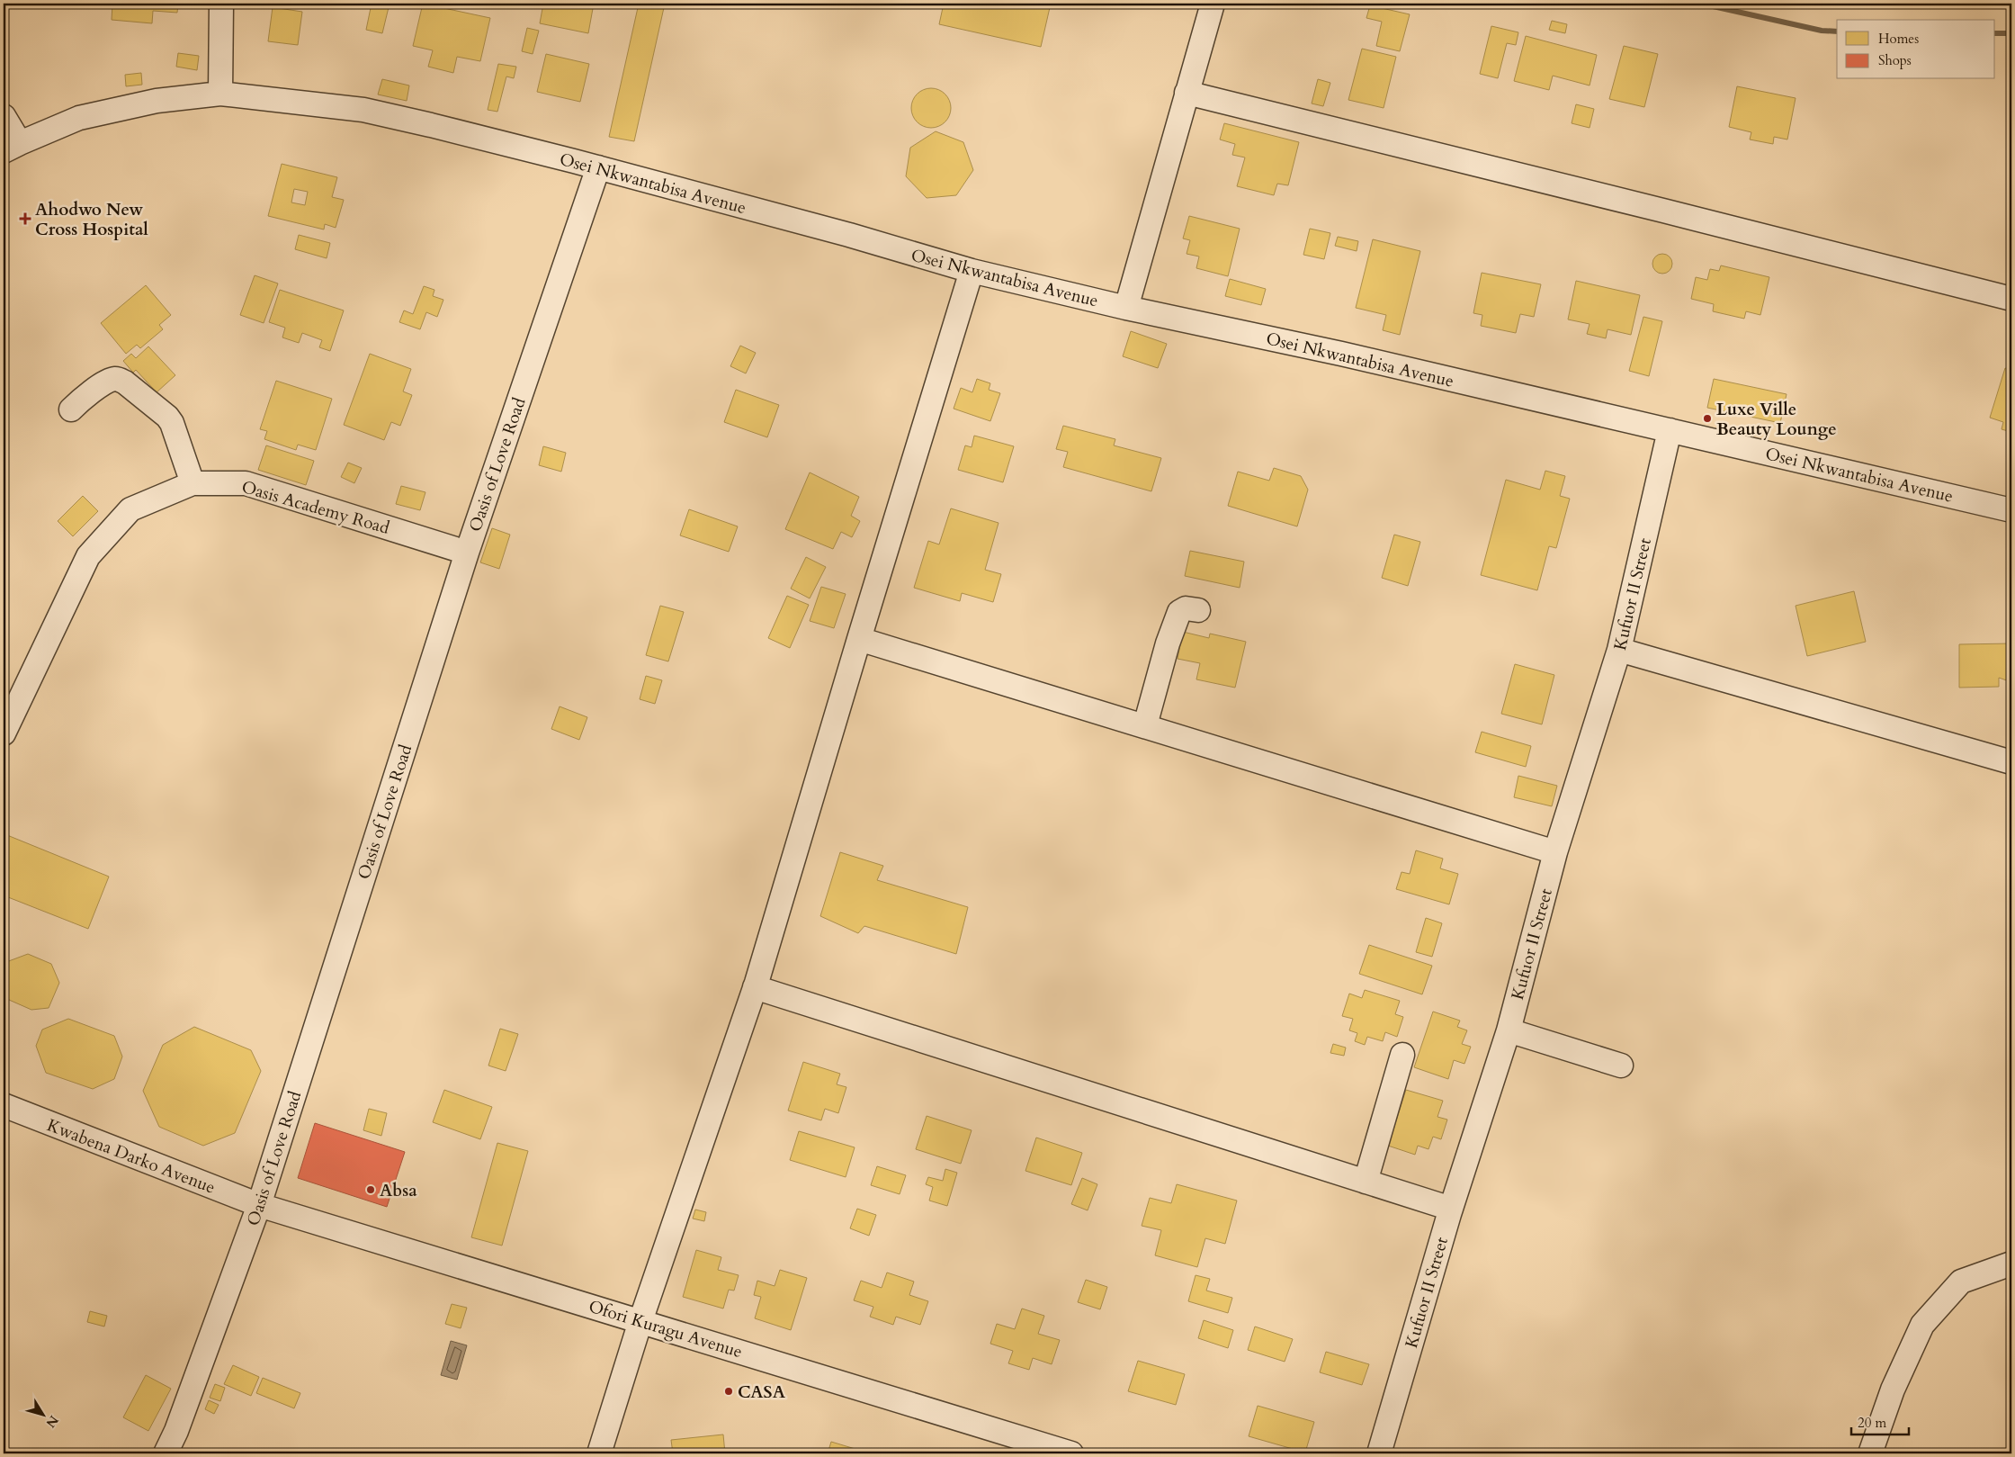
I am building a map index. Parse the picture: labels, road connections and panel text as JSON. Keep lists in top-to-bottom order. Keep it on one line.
{"streets":{"street":["Osei Nkwantabisa Avenue","Oasis of Love Road","Oasis Academy Road","Kufuor II Street","Kwabena Darko Avenue","Ofori Kuragu Avenue"]},"crossings":[["Osei Nkwantabisa Avenue","Oasis of Love Road"],["Osei Nkwantabisa Avenue","Kufuor II Street"],["Oasis of Love Road","Oasis Academy Road"],["Oasis of Love Road","Kwabena Darko Avenue"],["Oasis of Love Road","Ofori Kuragu Avenue"],["Kwabena Darko Avenue","Ofori Kuragu Avenue"]],"places":{"health":["Ahodwo New Cross Hospital"],"other":["Luxe Ville Beauty Lounge","Absa","CASA"]},"legend":["Homes","Shops"],"scale_bar":"20 m","north":"bottom right"}
